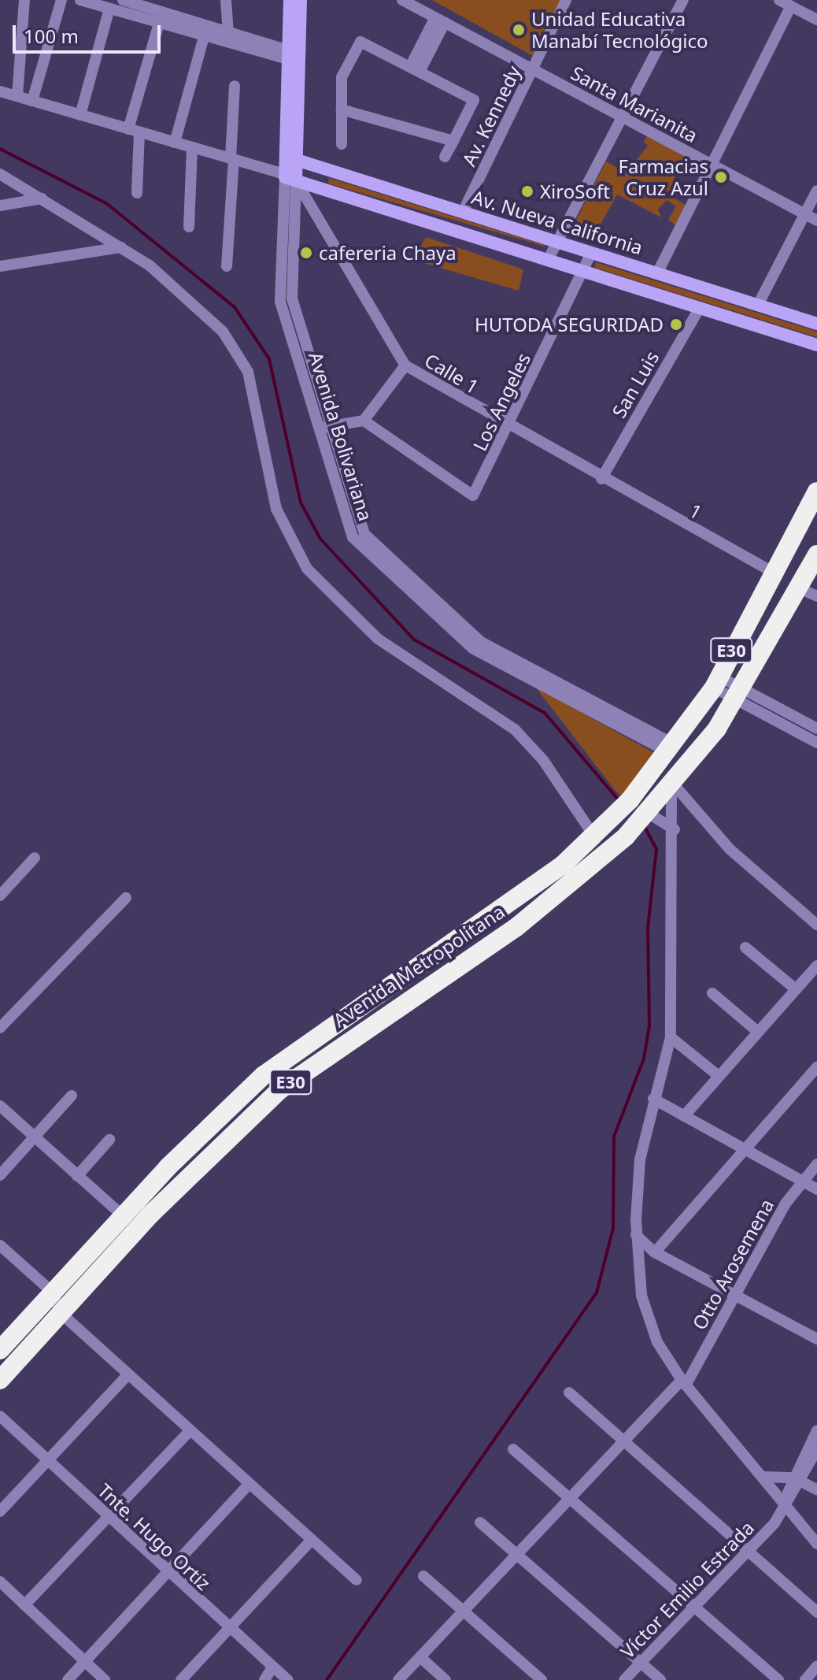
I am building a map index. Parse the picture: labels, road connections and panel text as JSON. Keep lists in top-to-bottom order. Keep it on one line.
{"streets":{"highway":["E30","Avenida Metropolitana"],"street":["Santa Marianita","Av. Kennedy","Av. Nueva California","Calle 1","San Luis","Los Angeles","Avenida Bolivariana","1","Otto Arosemena","Tnte. Hugo Ortíz","Víctor Emilio Estrada"]},"crossings":[["Santa Marianita","Av. Kennedy"],["Av. Kennedy","Av. Nueva California"],["Av. Nueva California","Calle 1"],["Av. Nueva California","San Luis"],["Av. Nueva California","Los Angeles"],["Av. Nueva California","Avenida Bolivariana"],["Calle 1","San Luis"],["Calle 1","Los Angeles"],["Calle 1","Avenida Bolivariana"],["Calle 1","1"],["San Luis","1"],["Avenida Bolivariana","E30"],["1","E30"]],"places":["Unidad Educativa Manabí Tecnológico","Farmacias Cruz Azul","XiroSoft","cafereria Chaya","HUTODA SEGURIDAD"],"scale_bar":"100 m"}
